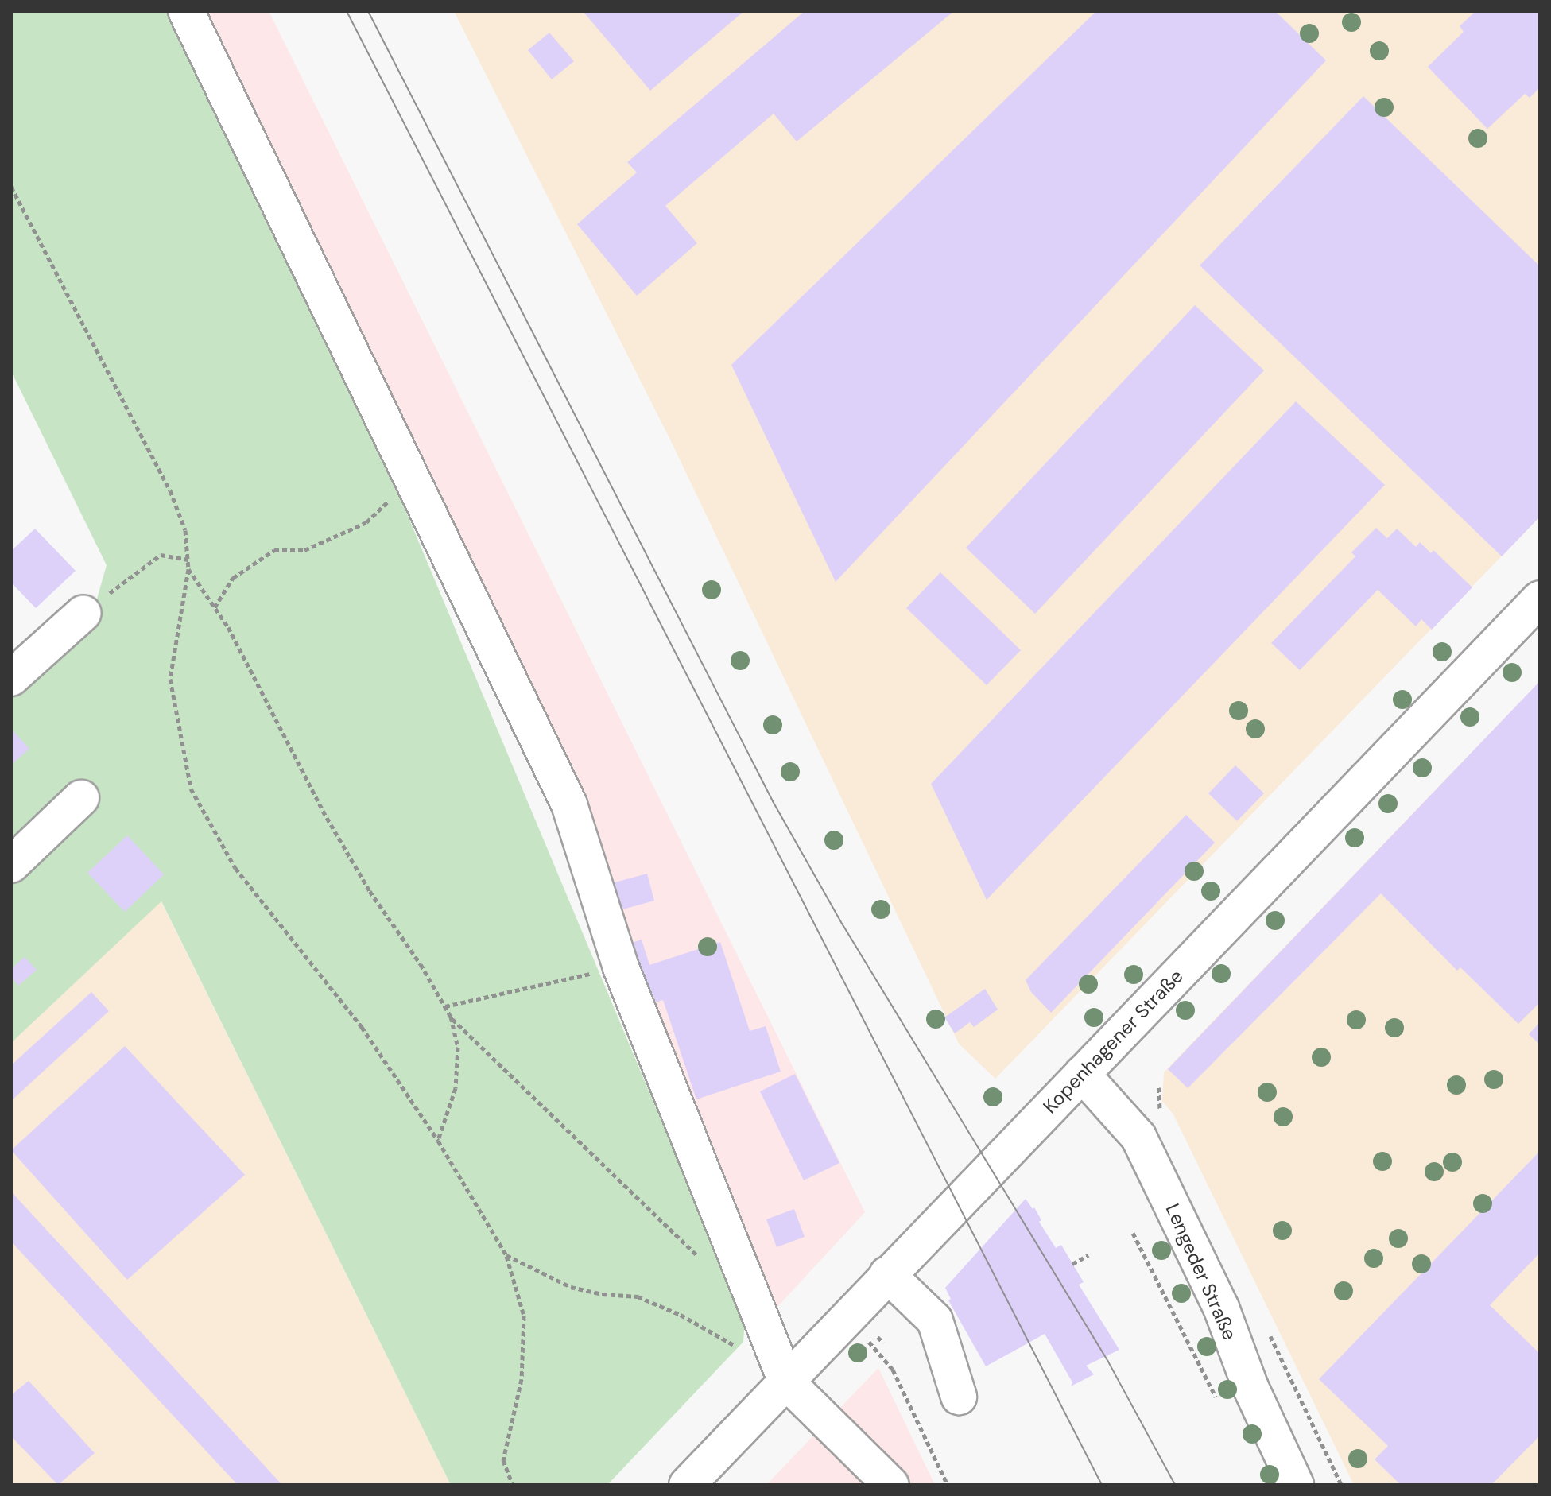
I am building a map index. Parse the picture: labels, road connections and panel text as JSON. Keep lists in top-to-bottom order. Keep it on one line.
{"streets":{"main road":["Kopenhagener Straße","Lengeder Straße"]},"crossings":[["Kopenhagener Straße","Lengeder Straße"]]}
